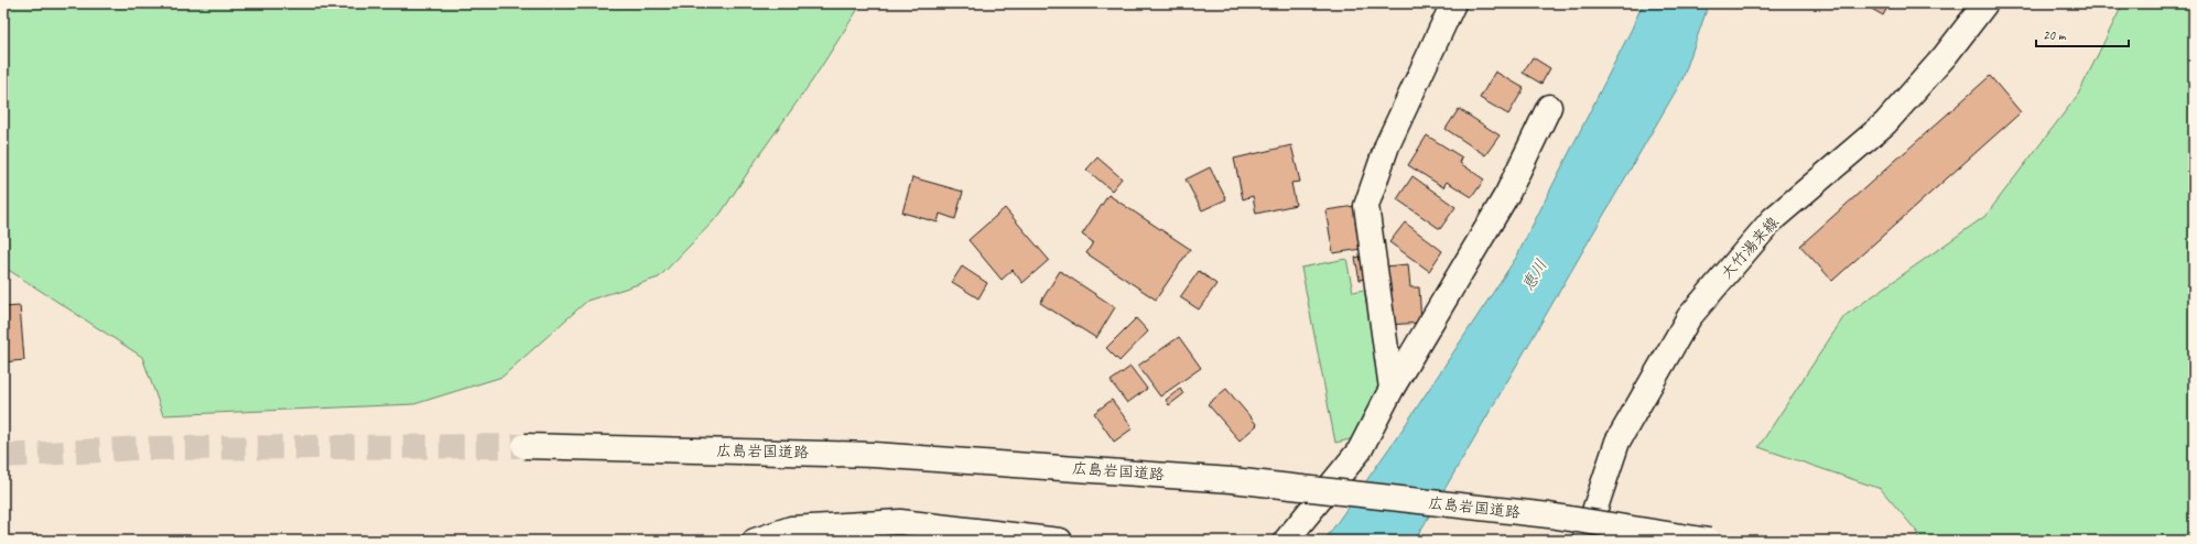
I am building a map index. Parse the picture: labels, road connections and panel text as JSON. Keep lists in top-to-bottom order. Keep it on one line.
{"streets":{"main road":["大竹湯来線","広島岩国道路"]},"water":["恵川"],"scale_bar":"20 m"}
